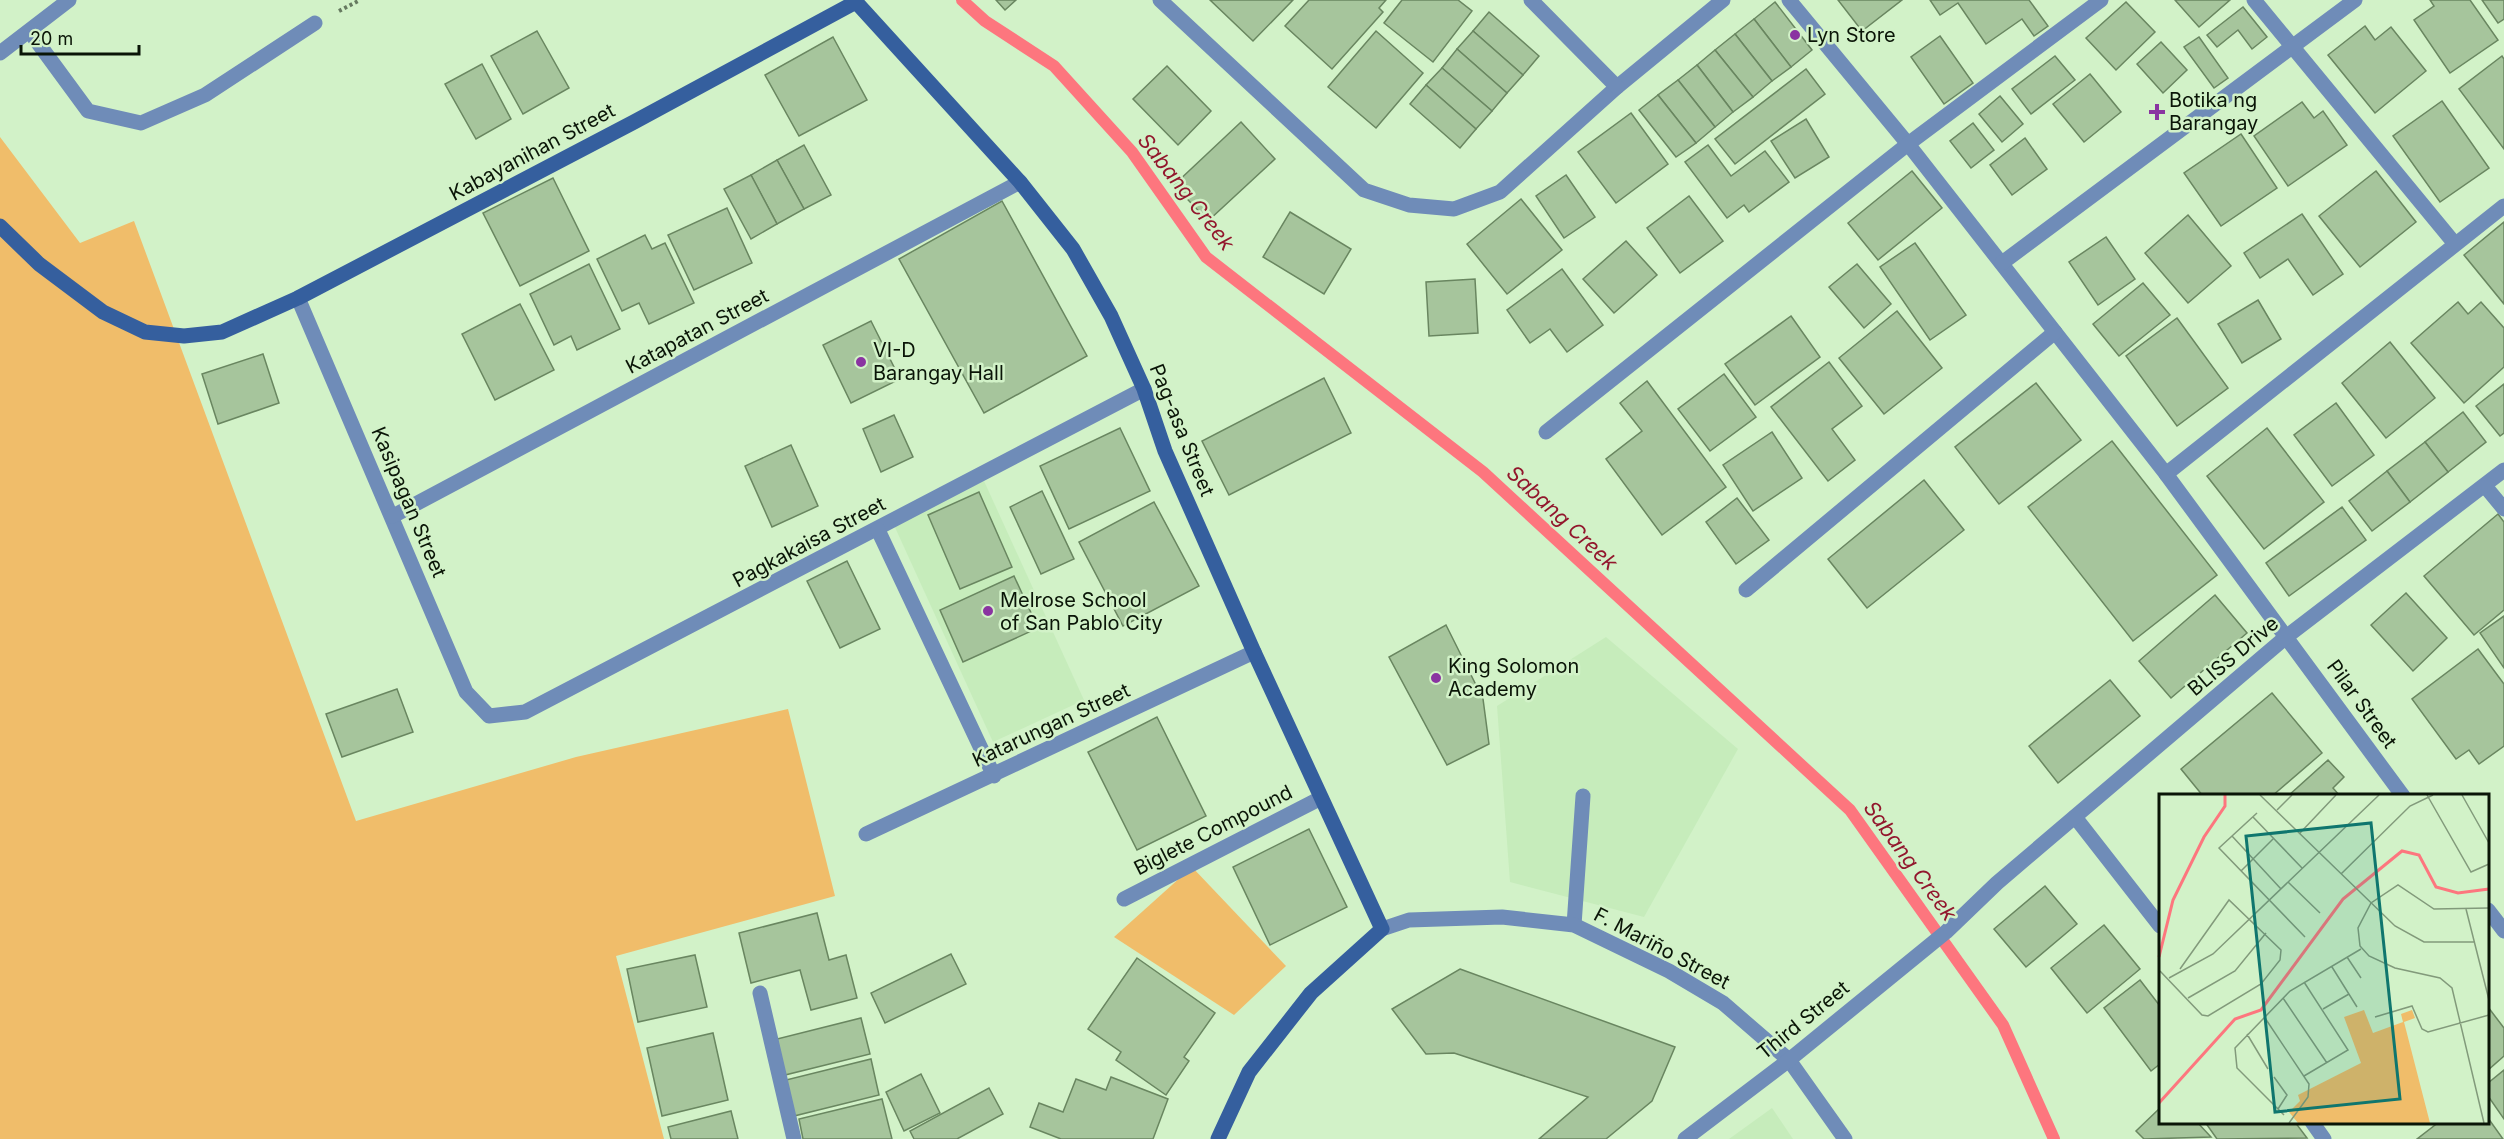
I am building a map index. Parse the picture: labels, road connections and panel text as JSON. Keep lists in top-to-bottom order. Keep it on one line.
{"streets":{"street":["Kabayanihan Street","Katapatan Street","Pag-asa Street","Kasipagan Street","Pagkakaisa Street","BLISS Drive","Pilar Street","Katarungan Street","Biglete Compound","F. Mariño Street","Third Street"]},"crossings":[["Kabayanihan Street","Pag-asa Street"],["Kabayanihan Street","Kasipagan Street"],["Katapatan Street","Pag-asa Street"],["Katapatan Street","Kasipagan Street"],["Pag-asa Street","Pagkakaisa Street"],["Pag-asa Street","Katarungan Street"],["Pag-asa Street","Biglete Compound"],["Pag-asa Street","F. Mariño Street"],["Kasipagan Street","Pagkakaisa Street"],["BLISS Drive","Pilar Street"],["BLISS Drive","Third Street"],["F. Mariño Street","Third Street"]],"water":["Sabang Creek"],"places":{"other":["Lyn Store","VI-D Barangay Hall","Melrose School of San Pablo City","King Solomon Academy"],"health":["Botika ng Barangay"]},"scale_bar":"20 m"}
